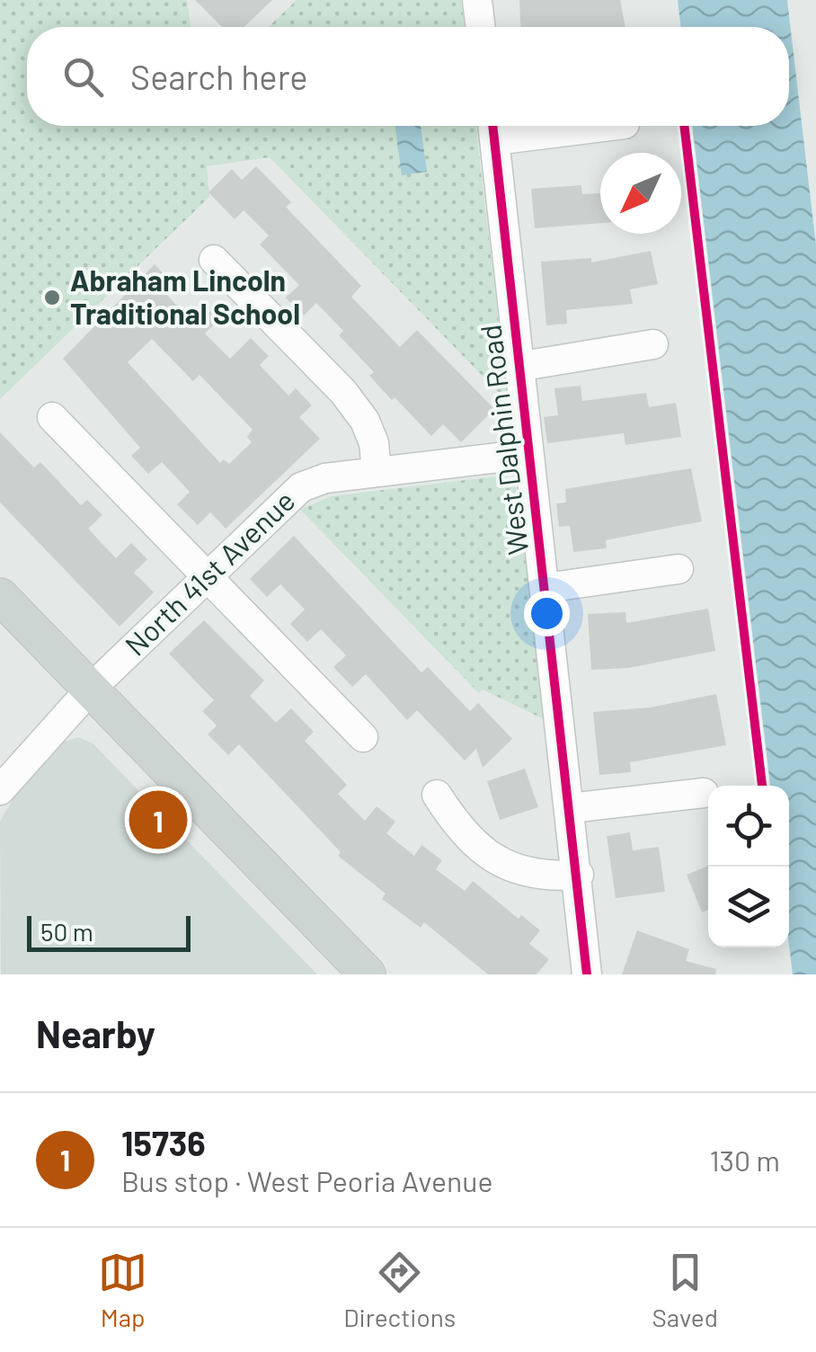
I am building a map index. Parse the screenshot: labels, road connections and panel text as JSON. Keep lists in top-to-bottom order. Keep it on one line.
{"streets":{"street":["West Dalphin Road","North 41st Avenue"]},"crossings":[["West Dalphin Road","North 41st Avenue"]],"places":["Abraham Lincoln Traditional School"],"scale_bar":"50 m","north":"bottom left","page":{"search":"Search here","pins":"1","scale":"50 m","heading":"Nearby","list":[{"mark":"1","name":"15736","note":"Bus stop · West Peoria Avenue","value":"130 m"}],"nav":["Map","Directions","Saved"]}}
